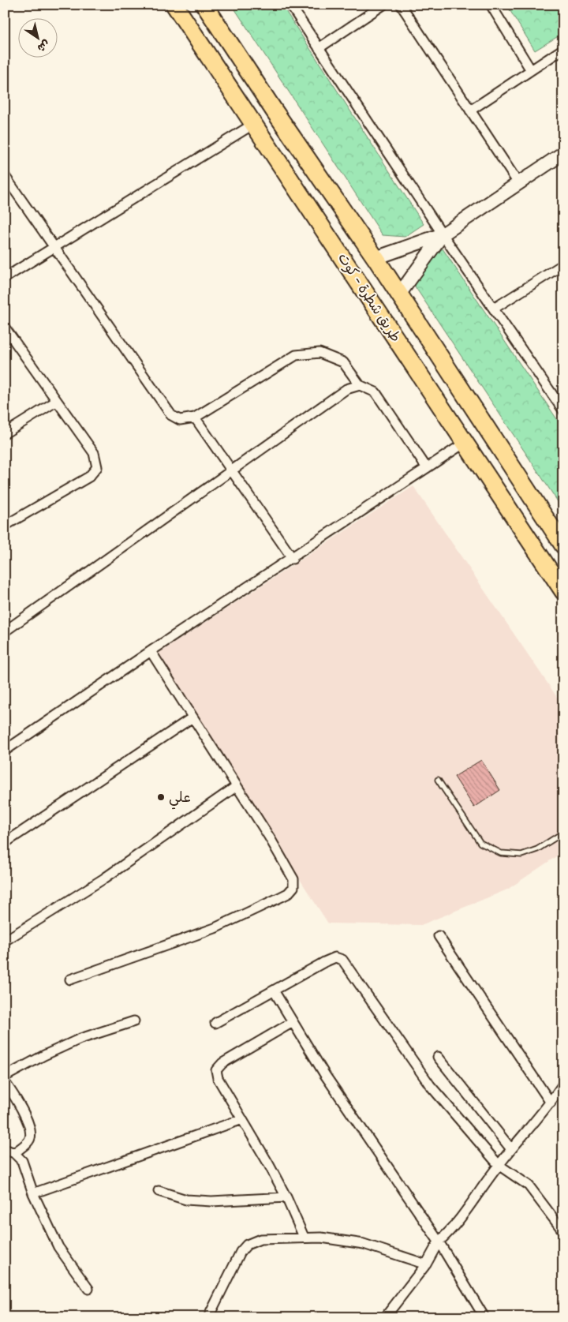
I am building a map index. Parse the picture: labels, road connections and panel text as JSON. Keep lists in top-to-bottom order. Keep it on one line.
{"streets":{"highway":["طريق شطرة - كوت"]},"places":["علي"],"north":"bottom right"}
